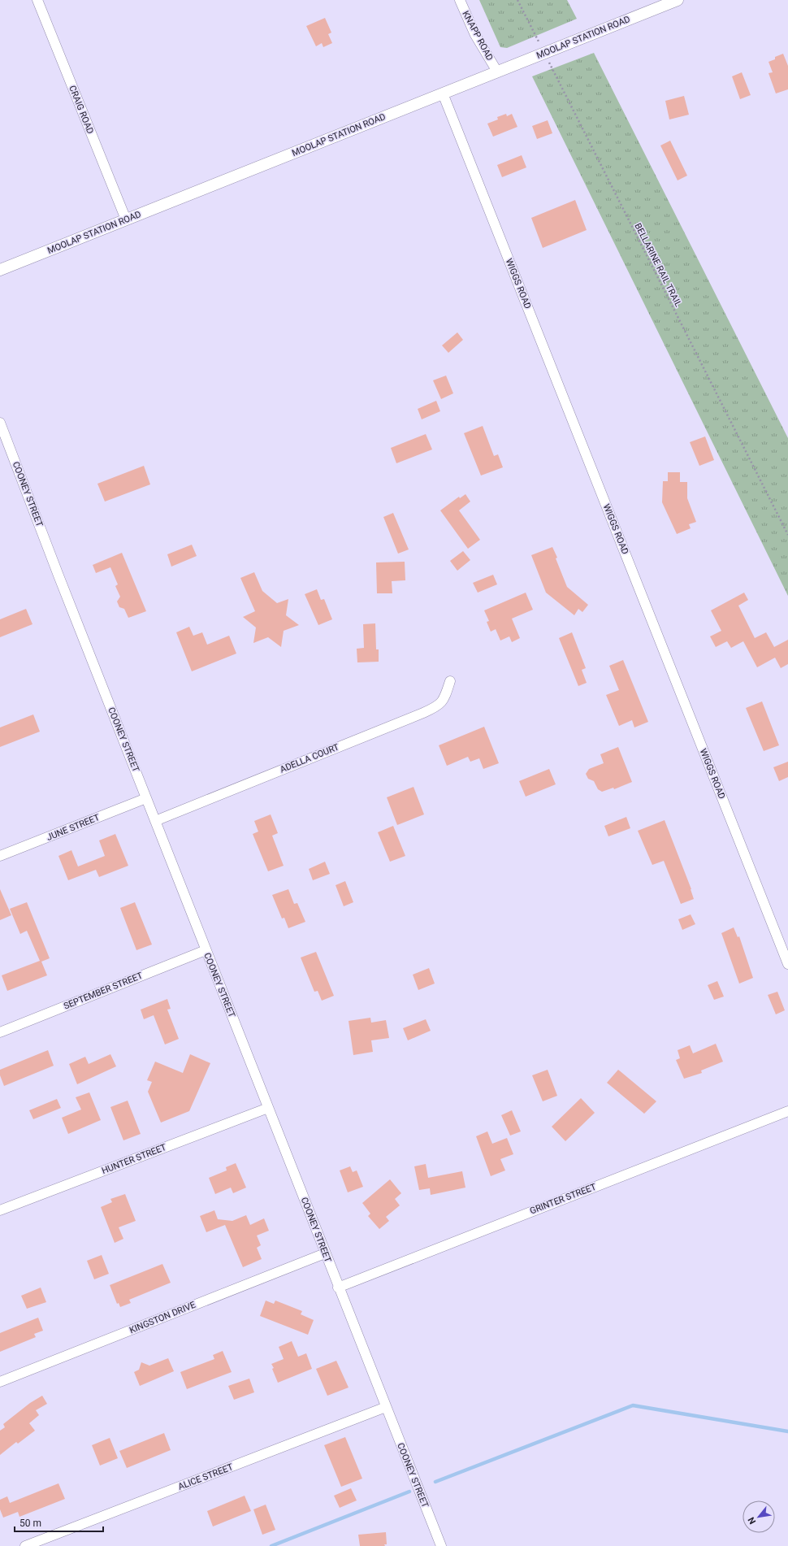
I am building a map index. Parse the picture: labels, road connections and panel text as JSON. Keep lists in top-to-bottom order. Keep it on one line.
{"streets":{"street":["KNAPP ROAD","MOOLAP STATION ROAD","CRAIG ROAD","WIGGS ROAD","COONEY STREET","ADELLA COURT","JUNE STREET","SEPTEMBER STREET","HUNTER STREET","GRINTER STREET","KINGSTON DRIVE","ALICE STREET"],"path":["BELLARINE RAIL TRAIL"]},"crossings":[["KNAPP ROAD","MOOLAP STATION ROAD"],["MOOLAP STATION ROAD","CRAIG ROAD"],["MOOLAP STATION ROAD","BELLARINE RAIL TRAIL"],["MOOLAP STATION ROAD","WIGGS ROAD"],["COONEY STREET","ADELLA COURT"],["COONEY STREET","JUNE STREET"],["COONEY STREET","SEPTEMBER STREET"],["COONEY STREET","HUNTER STREET"],["COONEY STREET","GRINTER STREET"],["COONEY STREET","KINGSTON DRIVE"],["COONEY STREET","ALICE STREET"]],"scale_bar":"50 m","north":"bottom left"}
